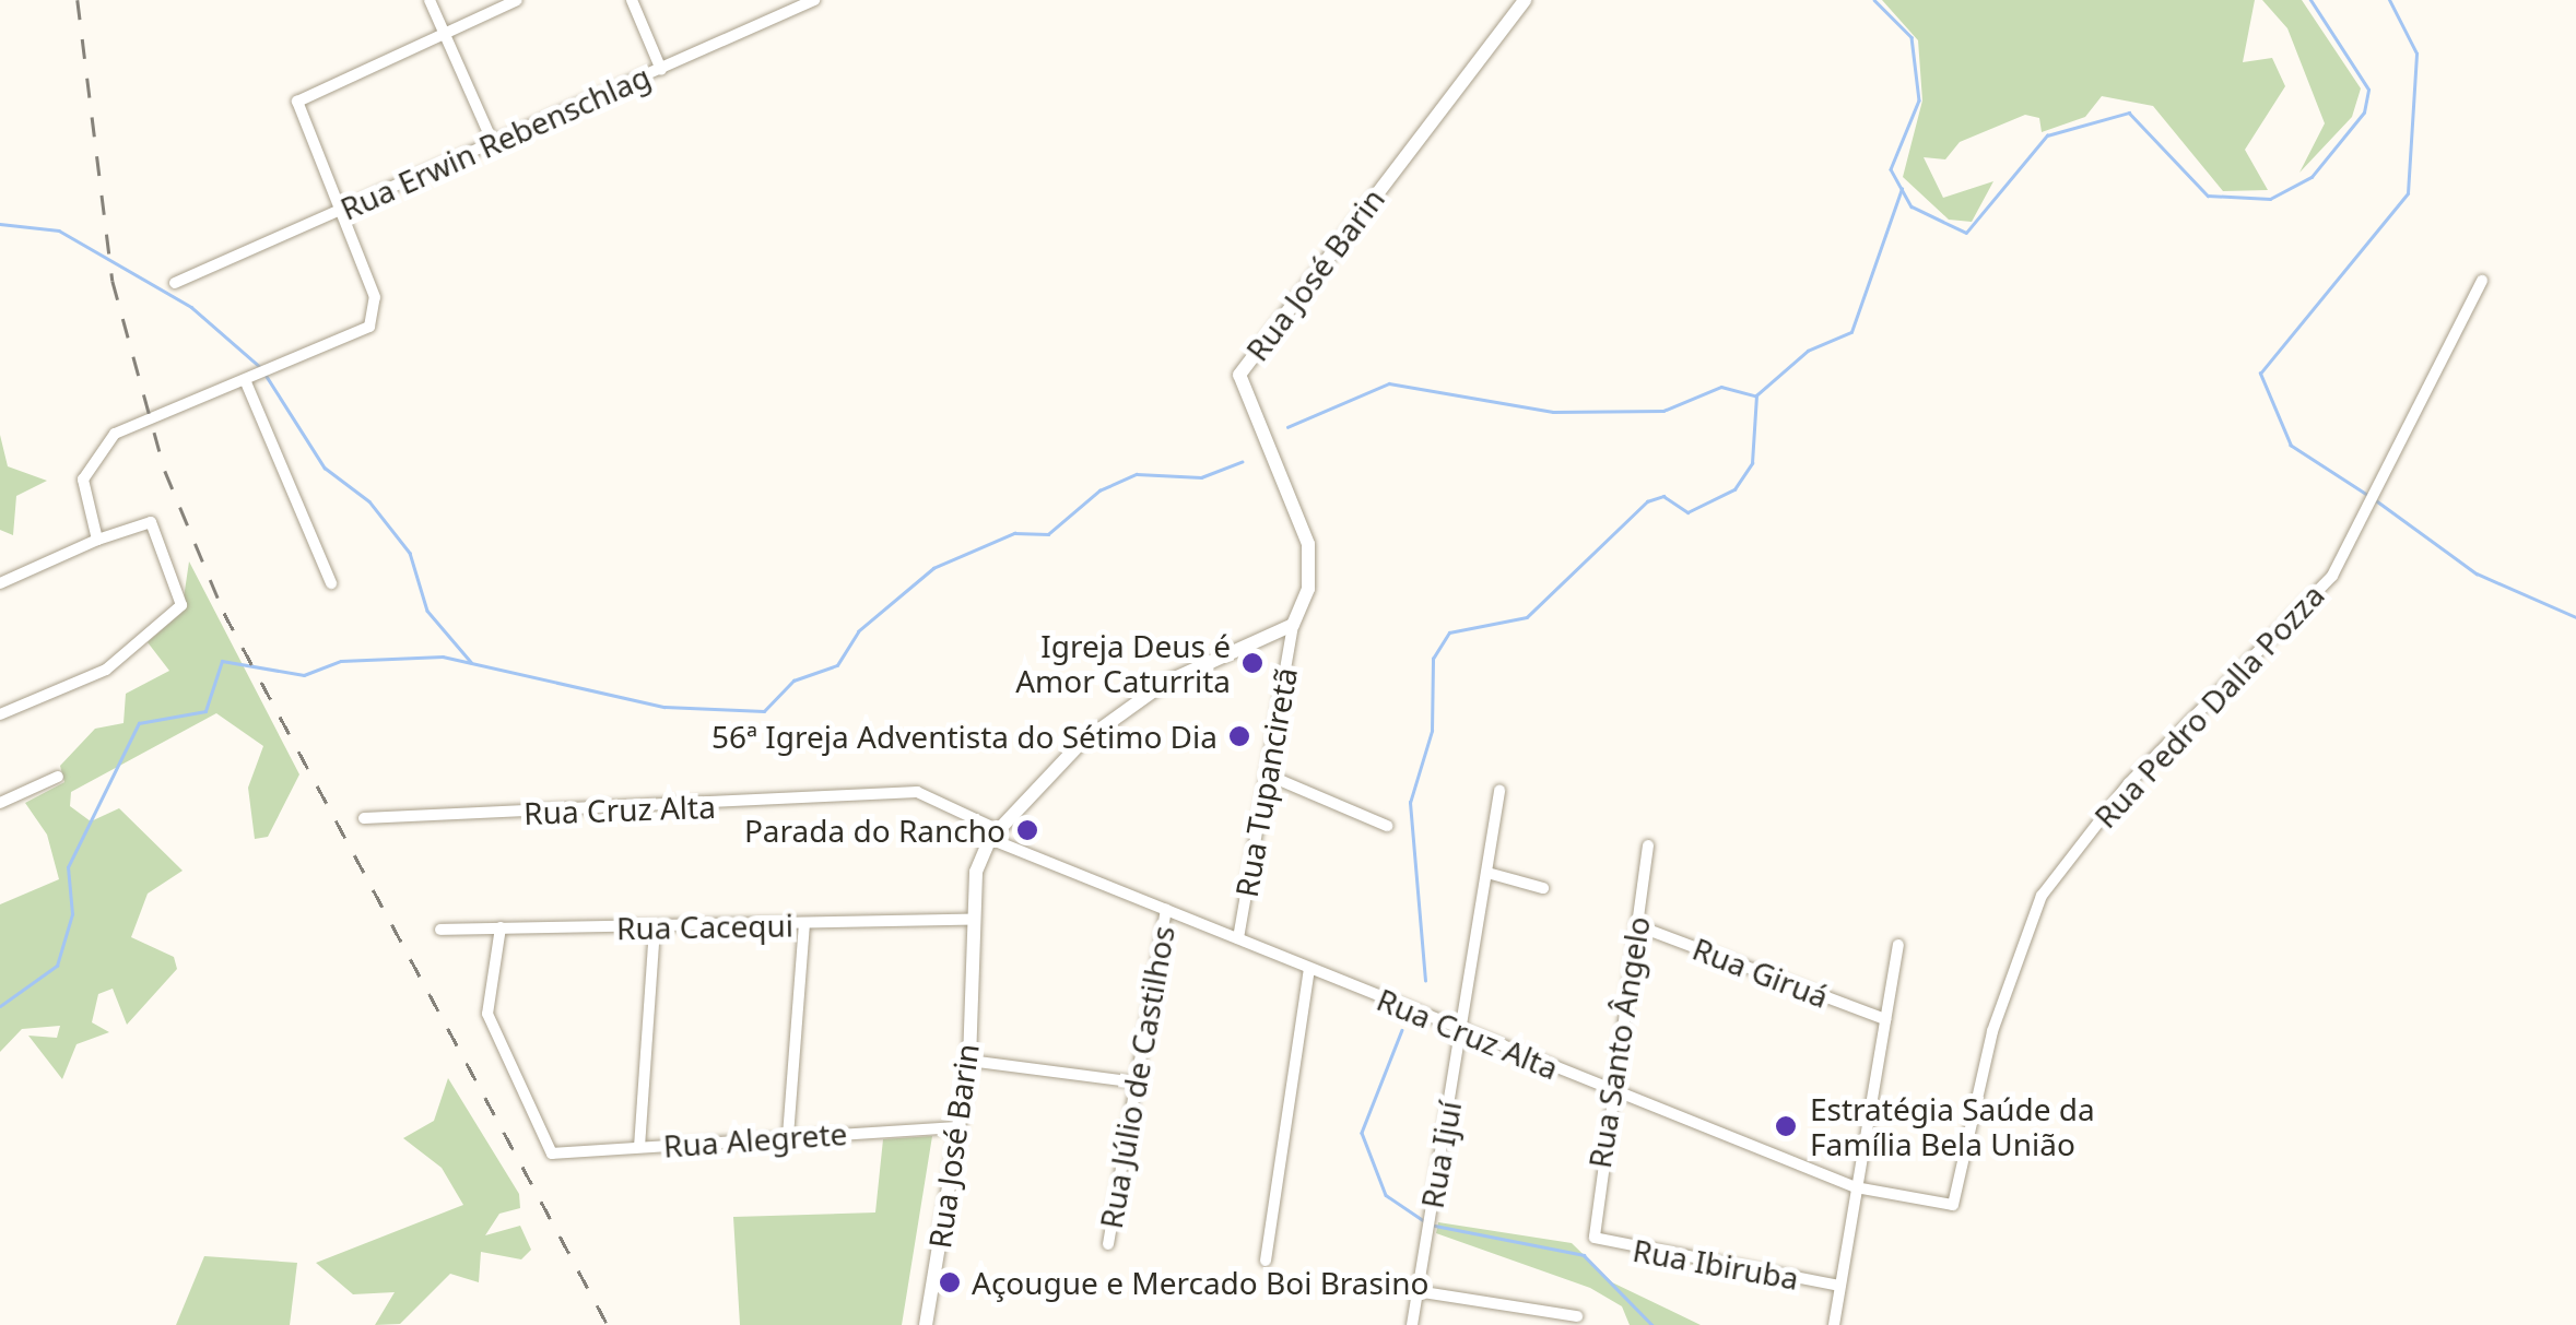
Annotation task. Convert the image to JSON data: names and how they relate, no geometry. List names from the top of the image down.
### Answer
{
  "streets": {
    "main road": ["Rua José Barin"],
    "street": [
      "Rua Erwin Rebenschlag",
      "Rua Pedro Dalla Pozza",
      "Rua Tupanciretã",
      "Rua Cruz Alta",
      "Rua Cacequi",
      "Rua Giruá",
      "Rua Santo Ângelo",
      "Rua Júlio de Castilhos",
      "Rua Alegrete",
      "Rua Ijuí",
      "Rua Ibiruba"
    ]
  },
  "crossings": [
    ["Rua José Barin", "Rua Tupanciretã"],
    ["Rua José Barin", "Rua Cruz Alta"],
    ["Rua José Barin", "Rua Cacequi"],
    ["Rua José Barin", "Rua Alegrete"],
    ["Rua Pedro Dalla Pozza", "Rua Cruz Alta"],
    ["Rua Tupanciretã", "Rua Cruz Alta"],
    ["Rua Cruz Alta", "Rua Santo Ângelo"],
    ["Rua Cruz Alta", "Rua Júlio de Castilhos"],
    ["Rua Cruz Alta", "Rua Ijuí"],
    ["Rua Cacequi", "Rua Alegrete"],
    ["Rua Giruá", "Rua Santo Ângelo"],
    ["Rua Santo Ângelo", "Rua Ibiruba"]
  ],
  "places": [
    "Igreja Deus é Amor Caturrita",
    "56ª Igreja Adventista do Sétimo Dia",
    "Parada do Rancho",
    "Estratégia Saúde da Família Bela União",
    "Açougue e Mercado Boi Brasino"
  ]
}
